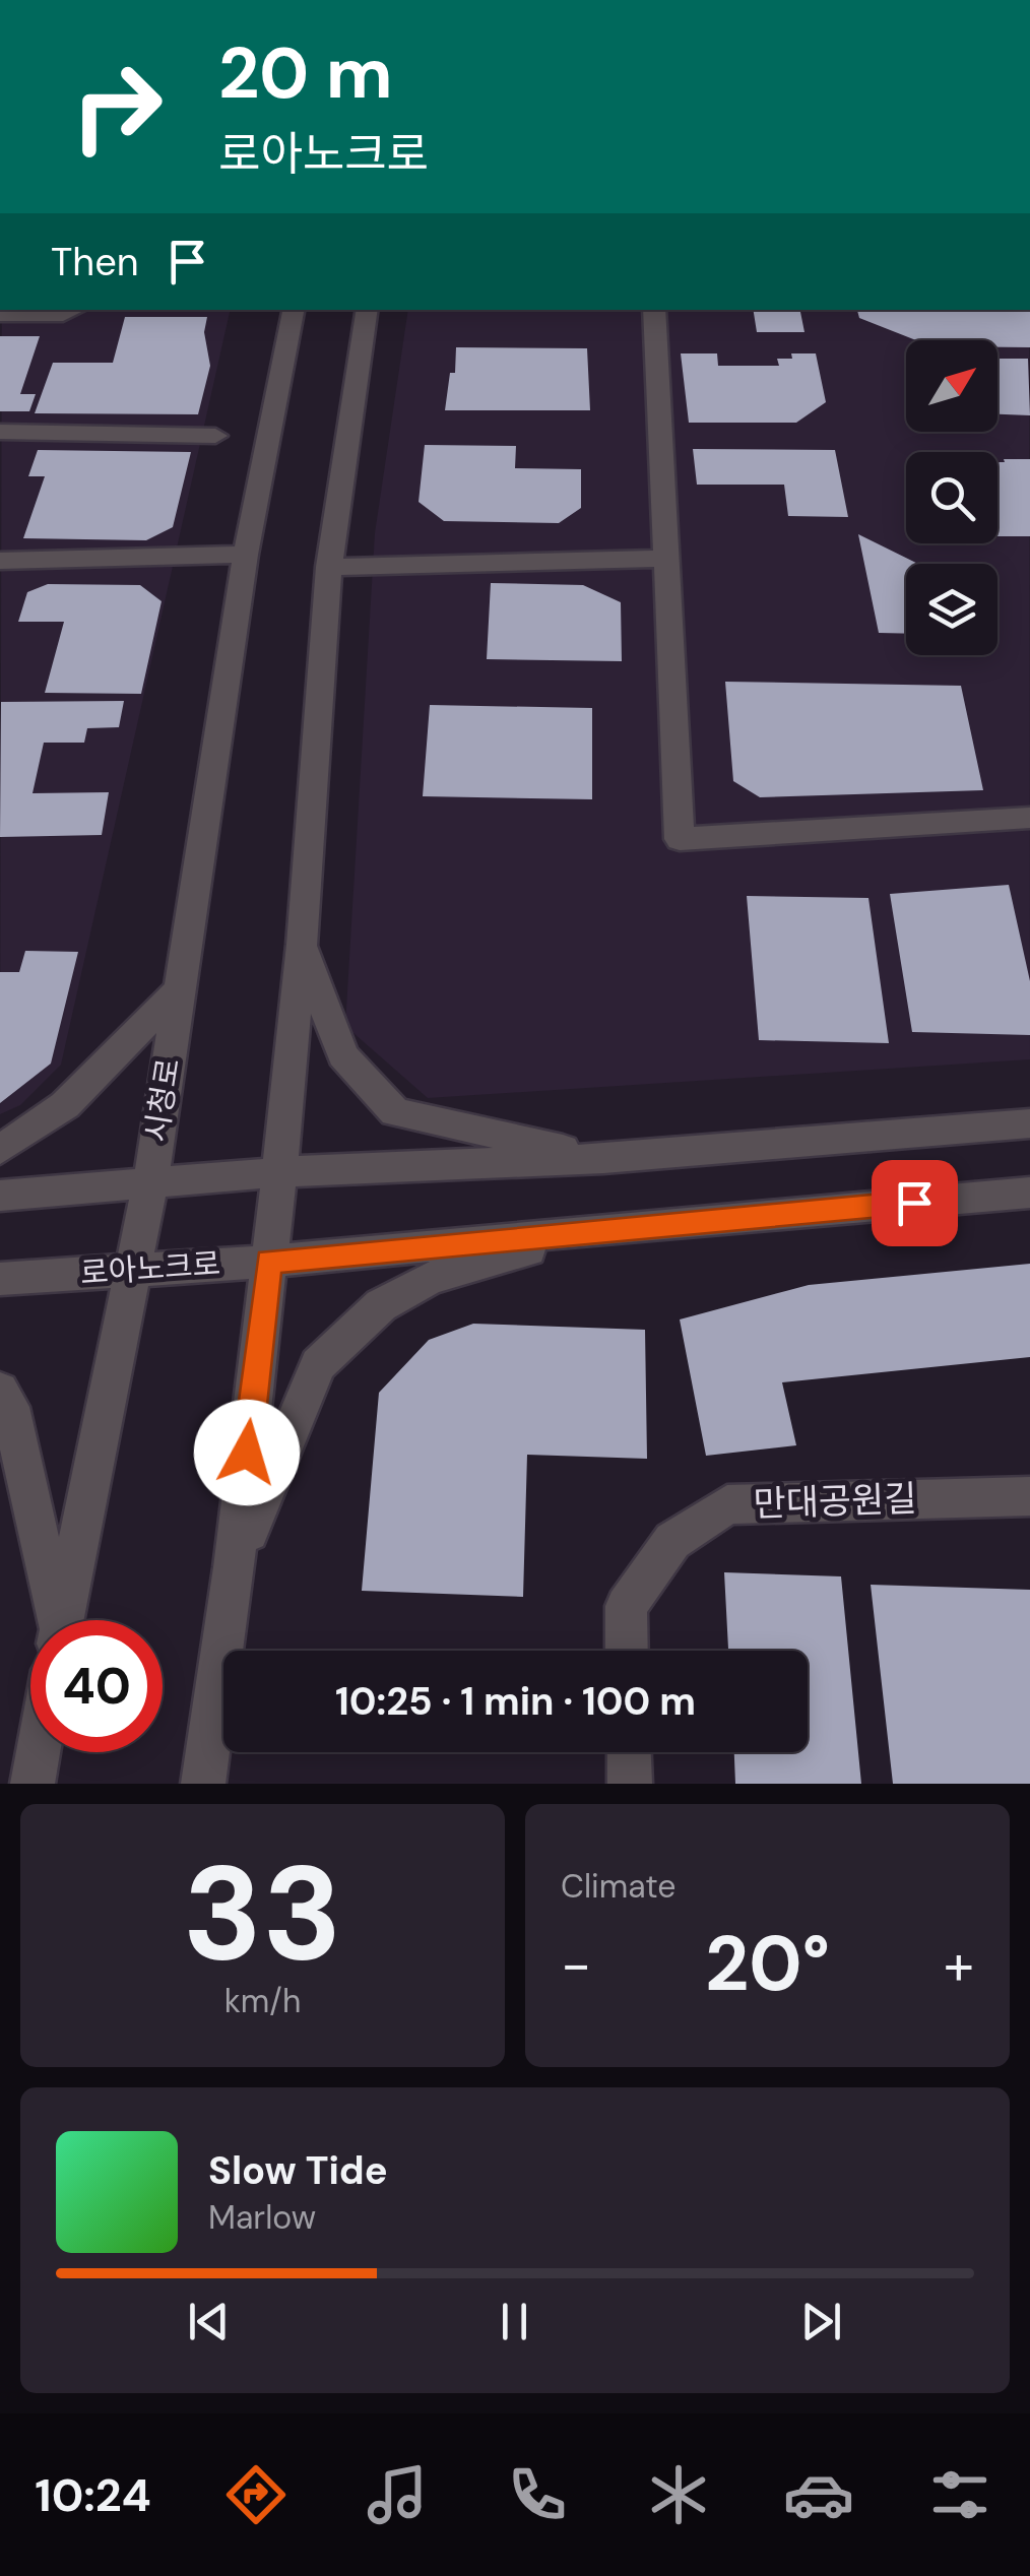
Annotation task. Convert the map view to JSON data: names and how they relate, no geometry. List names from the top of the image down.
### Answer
{
  "streets": {
    "street": ["시청로", "로아노크로", "만대공원길"]
  },
  "crossings": [
    ["시청로", "로아노크로"]
  ],
  "north": "top right",
  "page": {
    "turn": ["20 m", "로아노크로"],
    "then": "Then",
    "limit": "40",
    "trip": "10:25 · 1 min · 100 m",
    "tile": [
      ["33", "km/h"],
      "Climate"
    ],
    "heat": ["−", "20°", "+"],
    "song": ["Slow Tide", "Marlow"],
    "tabs": "10:24"
  }
}
